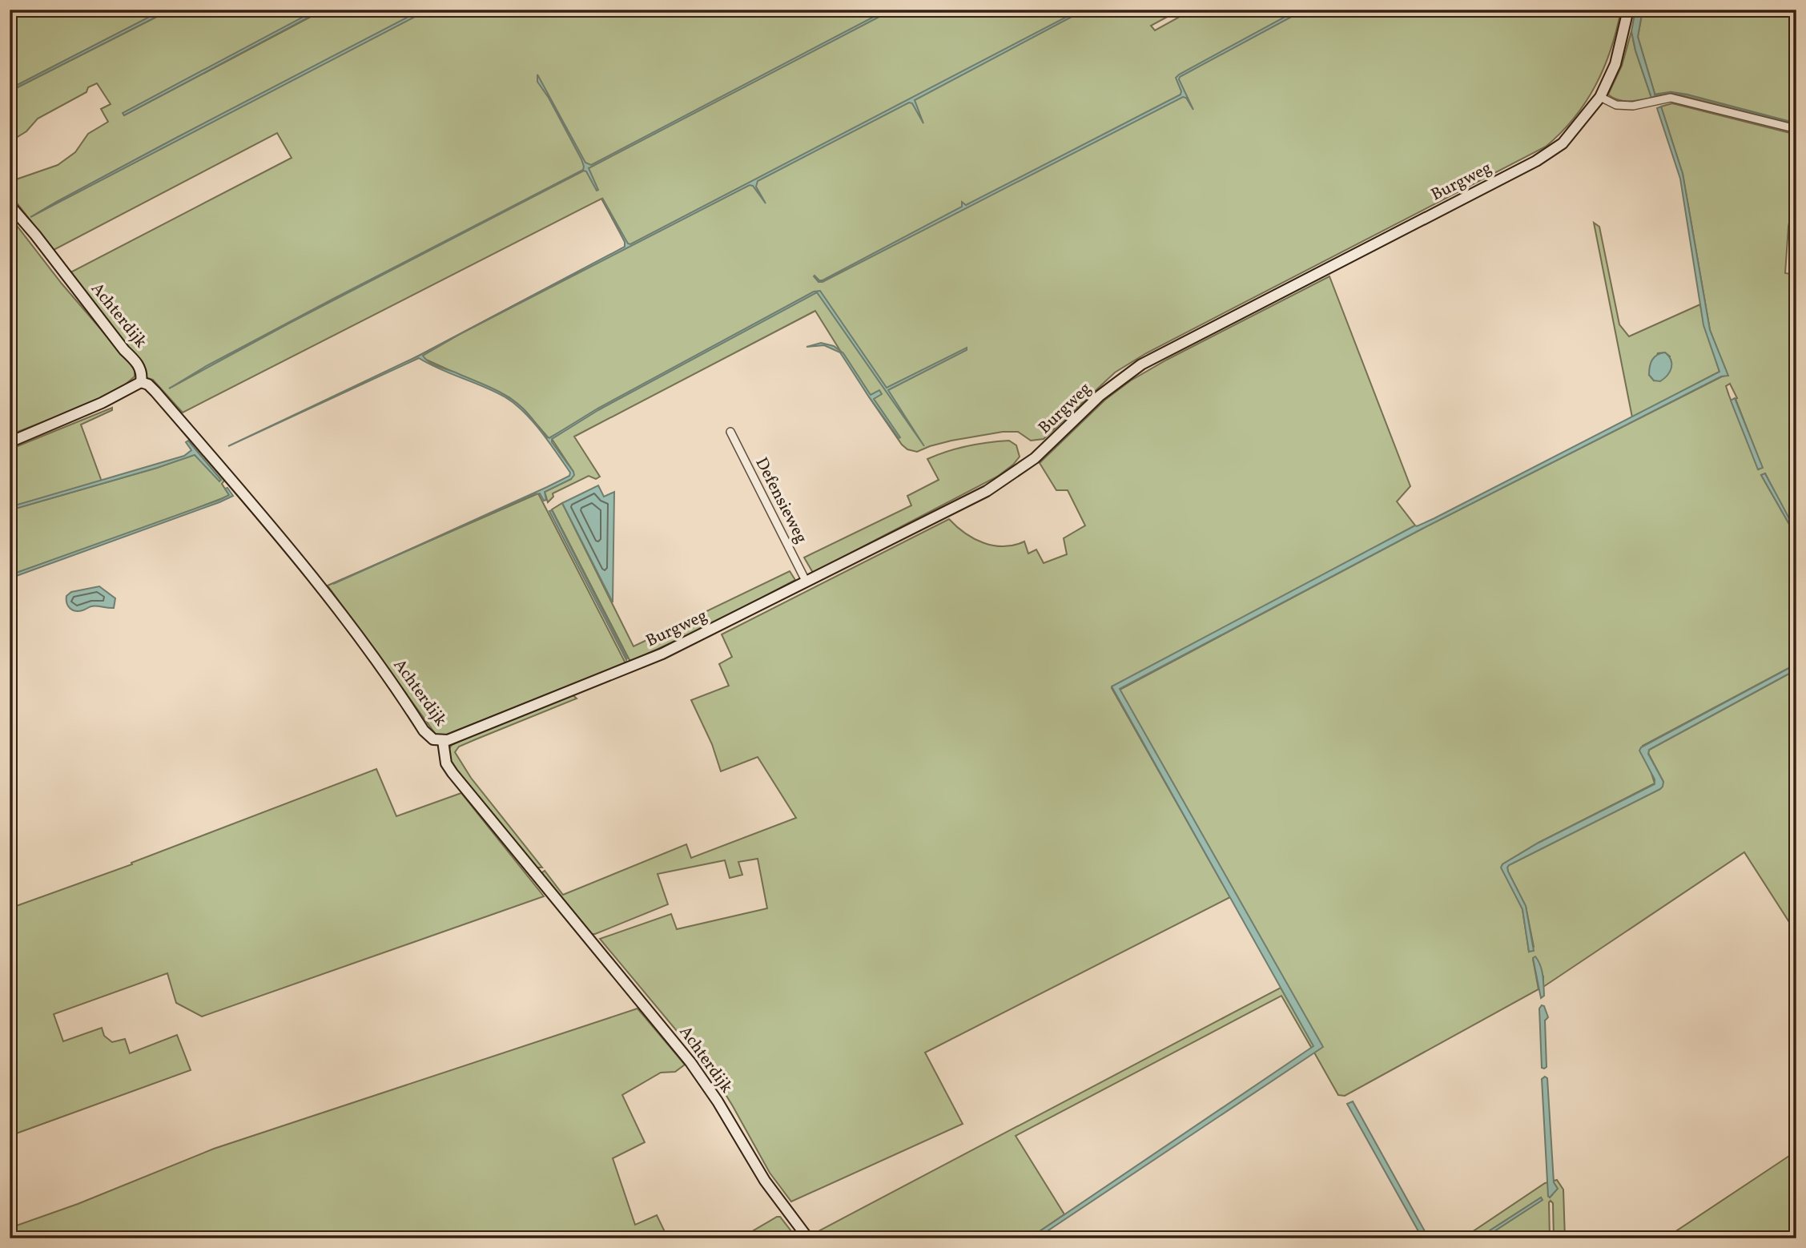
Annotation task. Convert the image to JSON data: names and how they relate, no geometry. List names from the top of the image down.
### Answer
{
  "streets": {
    "main road": ["Burgweg", "Achterdijk"],
    "street": ["Defensieweg"]
  },
  "crossings": [
    ["Burgweg", "Achterdijk"],
    ["Burgweg", "Defensieweg"]
  ]
}
